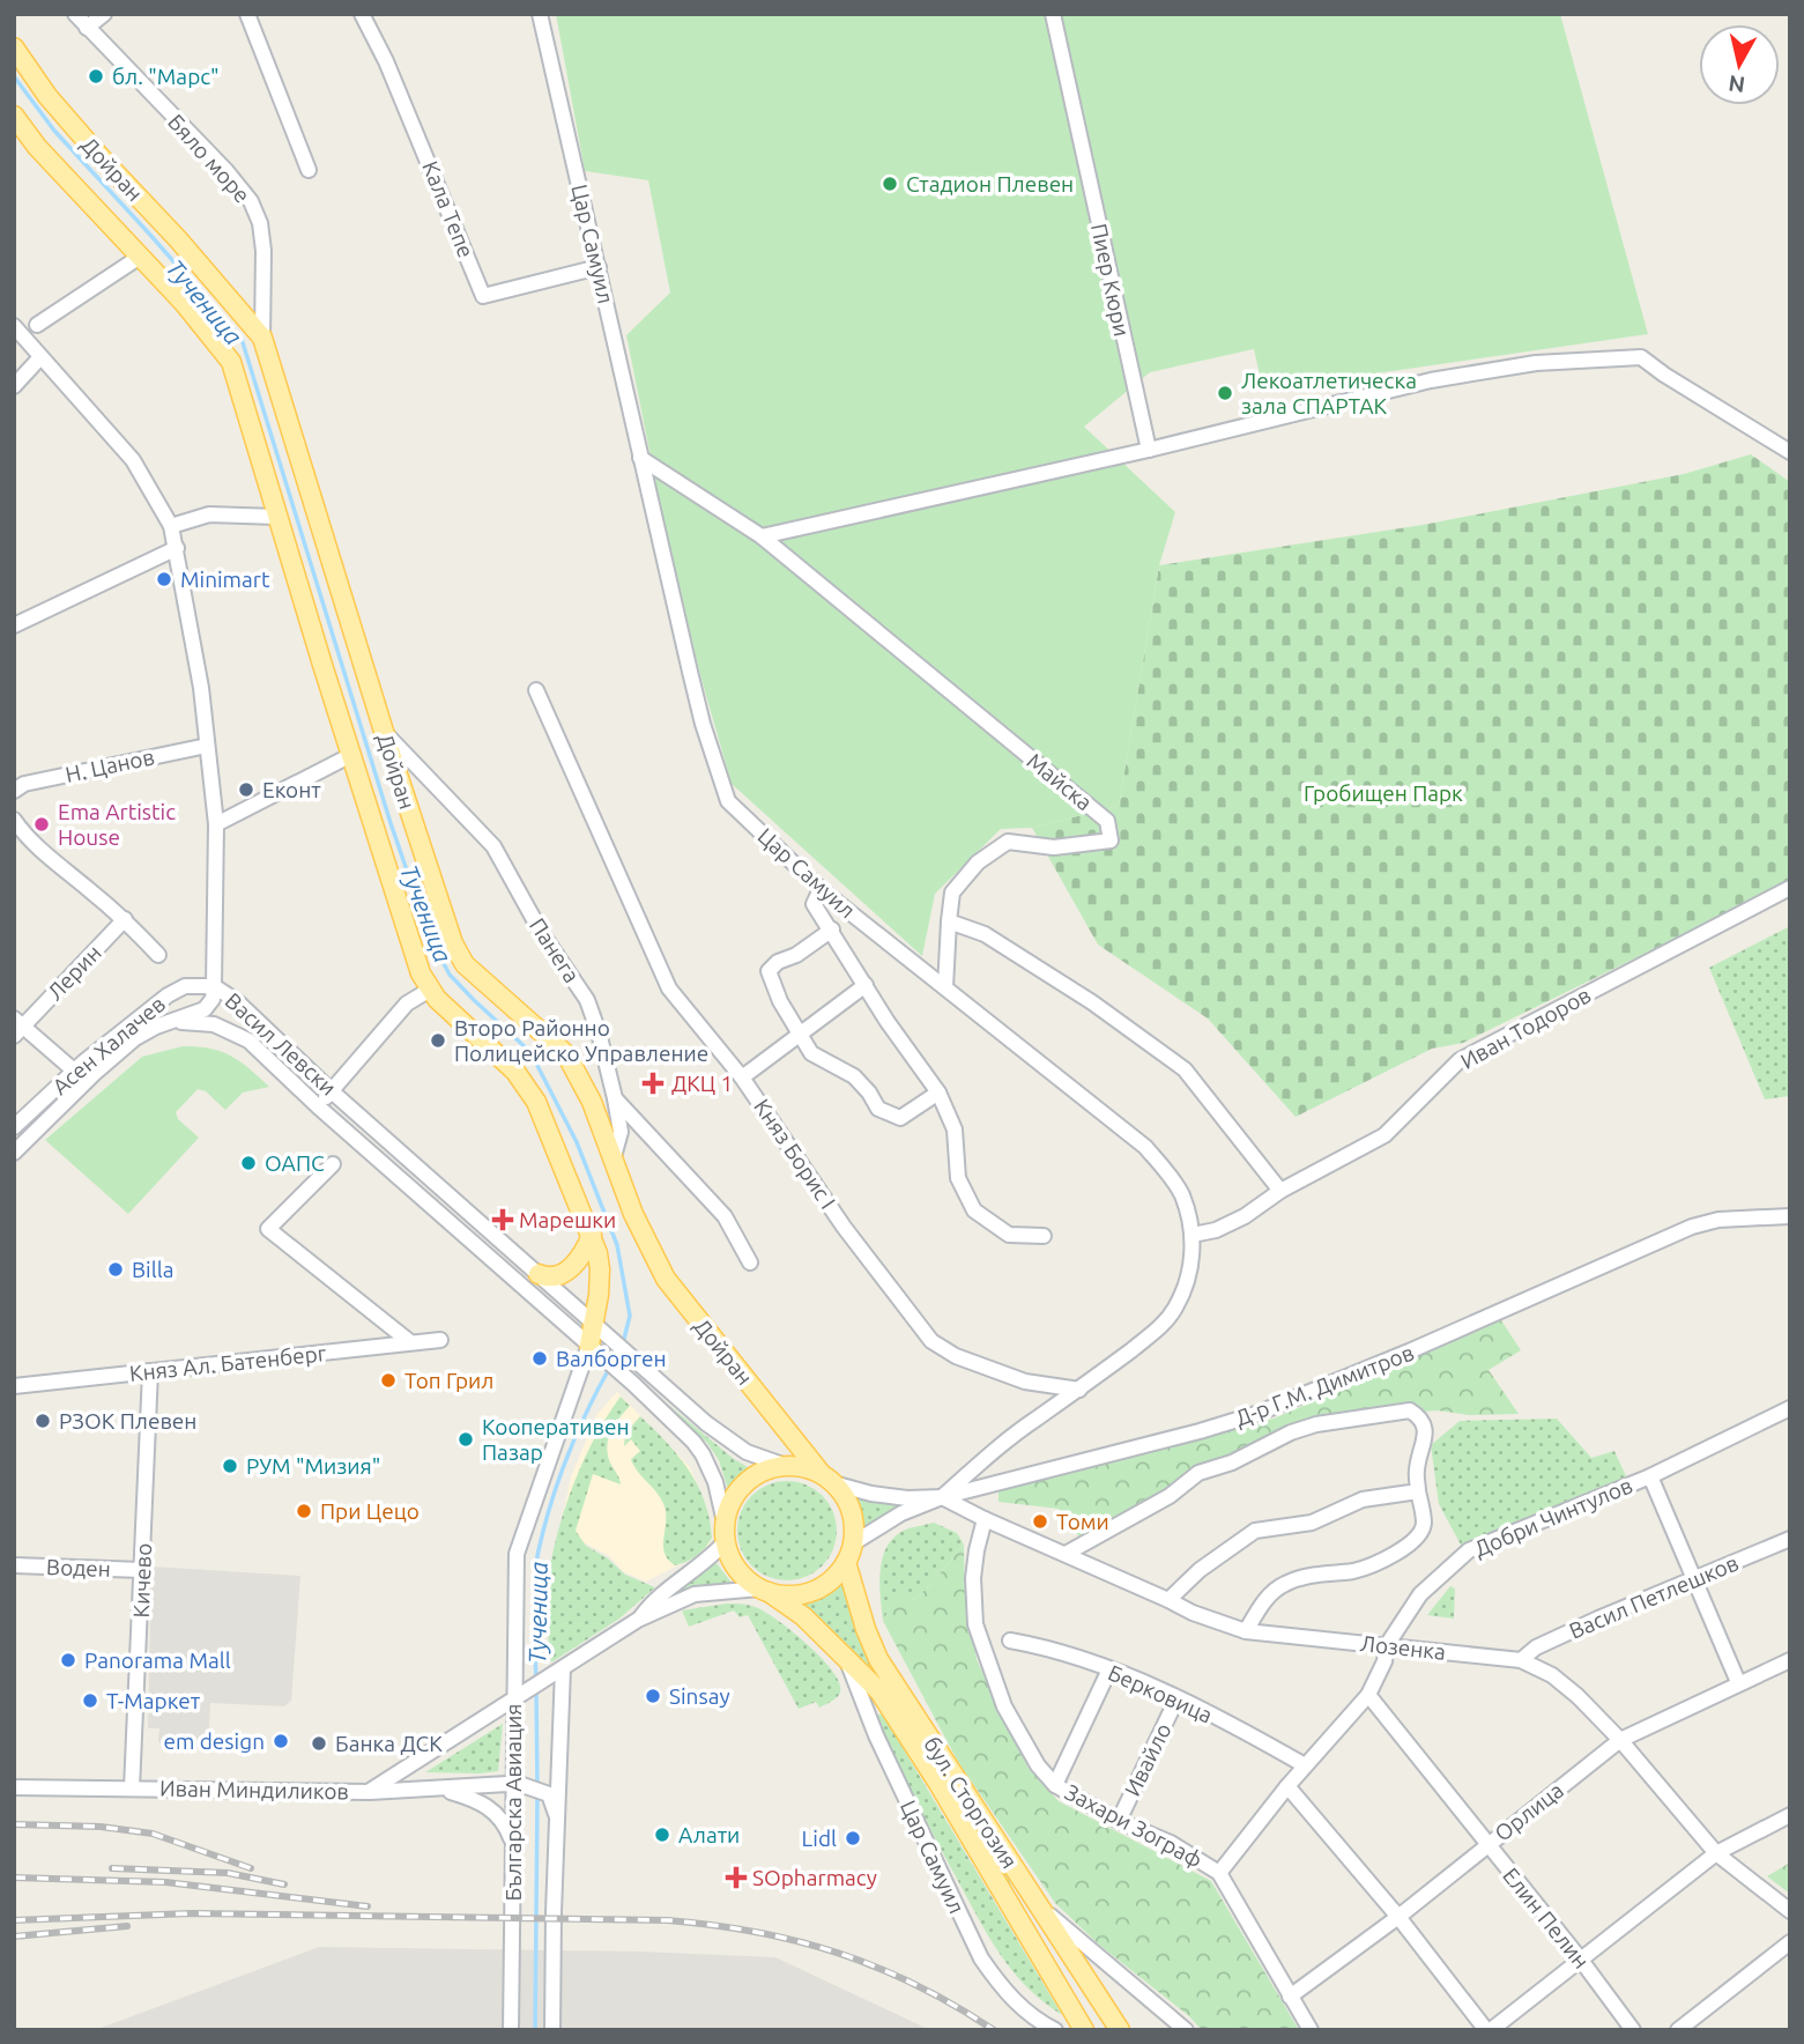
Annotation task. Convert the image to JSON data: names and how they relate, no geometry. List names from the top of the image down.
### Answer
{
  "streets": {
    "main road": ["Дойран", "бул. Сторгозия"],
    "street": [
      "Бяло море",
      "Кала Тепе",
      "Цар Самуил",
      "Пиер Кюри",
      "Н. Цанов",
      "Майска",
      "Панега",
      "Лерин",
      "Иван Тодоров",
      "Васил Левски",
      "Асен Халачев",
      "Княз Борис I",
      "Княз Ал. Батенберг",
      "Д-р Г.М. Димитров",
      "Добри Чинтулов",
      "Воден",
      "Кичево",
      "Васил Петлешков",
      "Лозенка",
      "Берковица",
      "Ивайло",
      "Иван Миндиликов",
      "Българска Авиация",
      "Орлица",
      "Захари Зограф",
      "Елин Пелин"
    ]
  },
  "crossings": [
    ["Бяло море", "Дойран"],
    ["Дойран", "Панега"],
    ["Дойран", "Васил Левски"],
    ["Дойран", "Д-р Г.М. Димитров"],
    ["Дойран", "Иван Миндиликов"],
    ["Дойран", "Българска Авиация"],
    ["Дойран", "бул. Сторгозия"],
    ["Кала Тепе", "Цар Самуил"],
    ["Цар Самуил", "Майска"],
    ["Цар Самуил", "Иван Тодоров"],
    ["Цар Самуил", "Княз Борис I"],
    ["Цар Самуил", "Д-р Г.М. Димитров"],
    ["Цар Самуил", "Лозенка"],
    ["Цар Самуил", "бул. Сторгозия"],
    ["Н. Цанов", "Васил Левски"],
    ["Васил Левски", "Асен Халачев"],
    ["Васил Левски", "Д-р Г.М. Димитров"],
    ["Васил Левски", "Иван Миндиликов"],
    ["Васил Левски", "Българска Авиация"],
    ["Васил Левски", "бул. Сторгозия"],
    ["Княз Ал. Батенберг", "Кичево"],
    ["Д-р Г.М. Димитров", "Лозенка"],
    ["Д-р Г.М. Димитров", "Иван Миндиликов"],
    ["Д-р Г.М. Димитров", "бул. Сторгозия"],
    ["Добри Чинтулов", "Лозенка"],
    ["Добри Чинтулов", "Берковица"],
    ["Добри Чинтулов", "Захари Зограф"],
    ["Добри Чинтулов", "Елин Пелин"],
    ["Воден", "Кичево"],
    ["Кичево", "Иван Миндиликов"],
    ["Васил Петлешков", "Лозенка"],
    ["Лозенка", "Орлица"],
    ["Лозенка", "Захари Зограф"],
    ["Берковица", "Ивайло"],
    ["Ивайло", "Захари Зограф"],
    ["Иван Миндиликов", "Българска Авиация"],
    ["Иван Миндиликов", "бул. Сторгозия"],
    ["Орлица", "Захари Зограф"],
    ["Орлица", "Елин Пелин"]
  ],
  "water": ["Тученица"],
  "parks": ["Гробищен Парк"],
  "places": {
    "other": [
      "бл. \"Марс\"",
      "Стадион Плевен",
      "Лекоатлетическа зала СПАРТАК",
      "Minimart",
      "Еконт",
      "Ema Artistic House",
      "Второ Районно Полицейско Управление",
      "ОАПС",
      "Billa",
      "Валборген",
      "Топ Грил",
      "РЗОК Плевен",
      "Кооперативен Пазар",
      "РУМ \"Мизия\"",
      "При Цецо",
      "Томи",
      "Panorama Mall",
      "Sinsay",
      "Т-Маркет",
      "em design",
      "Банка ДСК",
      "Алати",
      "Lidl"
    ],
    "health": ["ДКЦ 1", "Марешки", "SOpharmacy"]
  },
  "north": "bottom"
}
